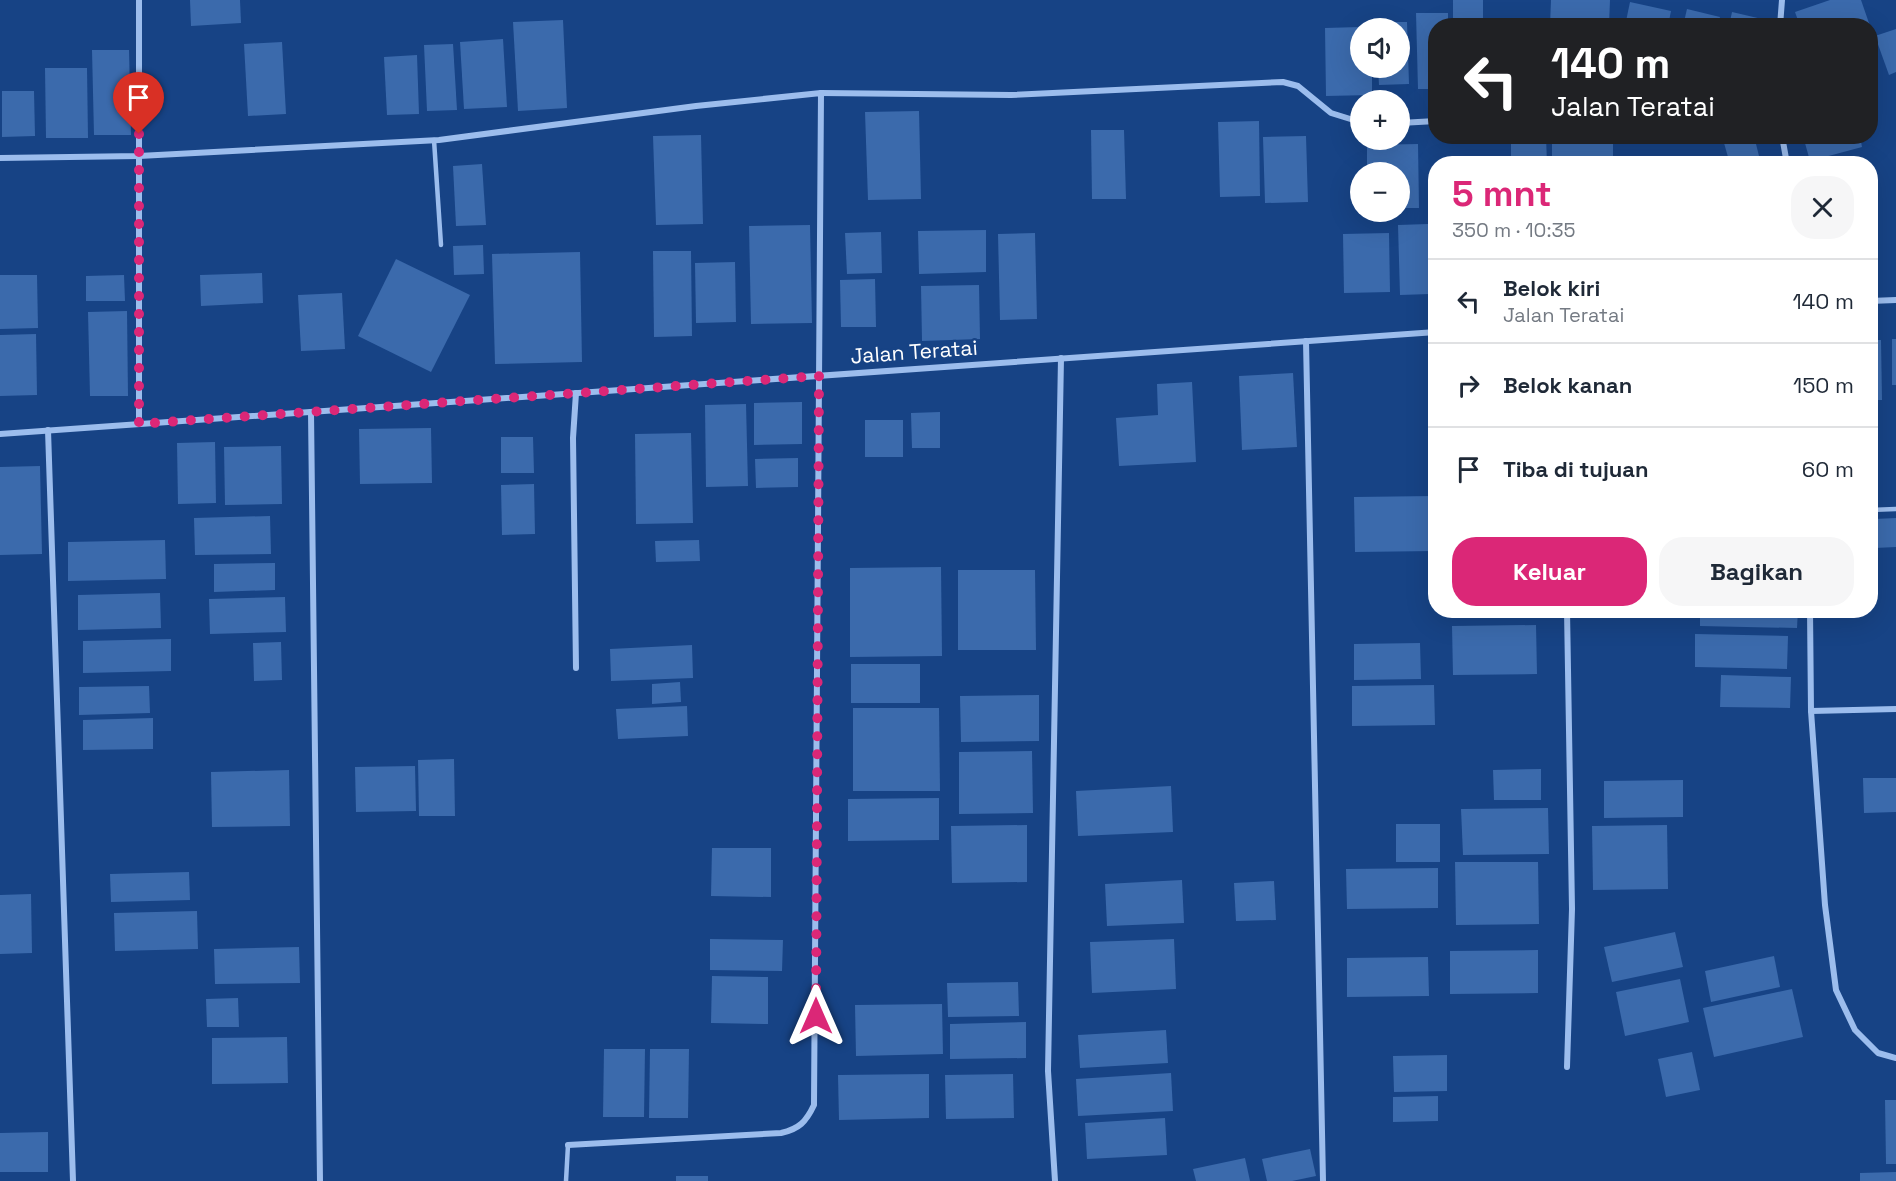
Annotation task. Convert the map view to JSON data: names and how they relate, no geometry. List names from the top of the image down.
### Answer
{
  "streets": {
    "street": ["Jalan Teratai"]
  },
  "page": {
    "map_buttons": ["+", "−"],
    "turn": ["140 m", "Jalan Teratai"],
    "heading": ["5 mnt", "350 m · 10:35"],
    "list": [
      {
        "name": "Belok kiri",
        "note": "Jalan Teratai",
        "value": "140 m"
      },
      {
        "name": "Belok kanan",
        "value": "150 m"
      },
      {
        "name": "Tiba di tujuan",
        "value": "60 m"
      }
    ],
    "buttons": ["Keluar", "Bagikan"]
  }
}
